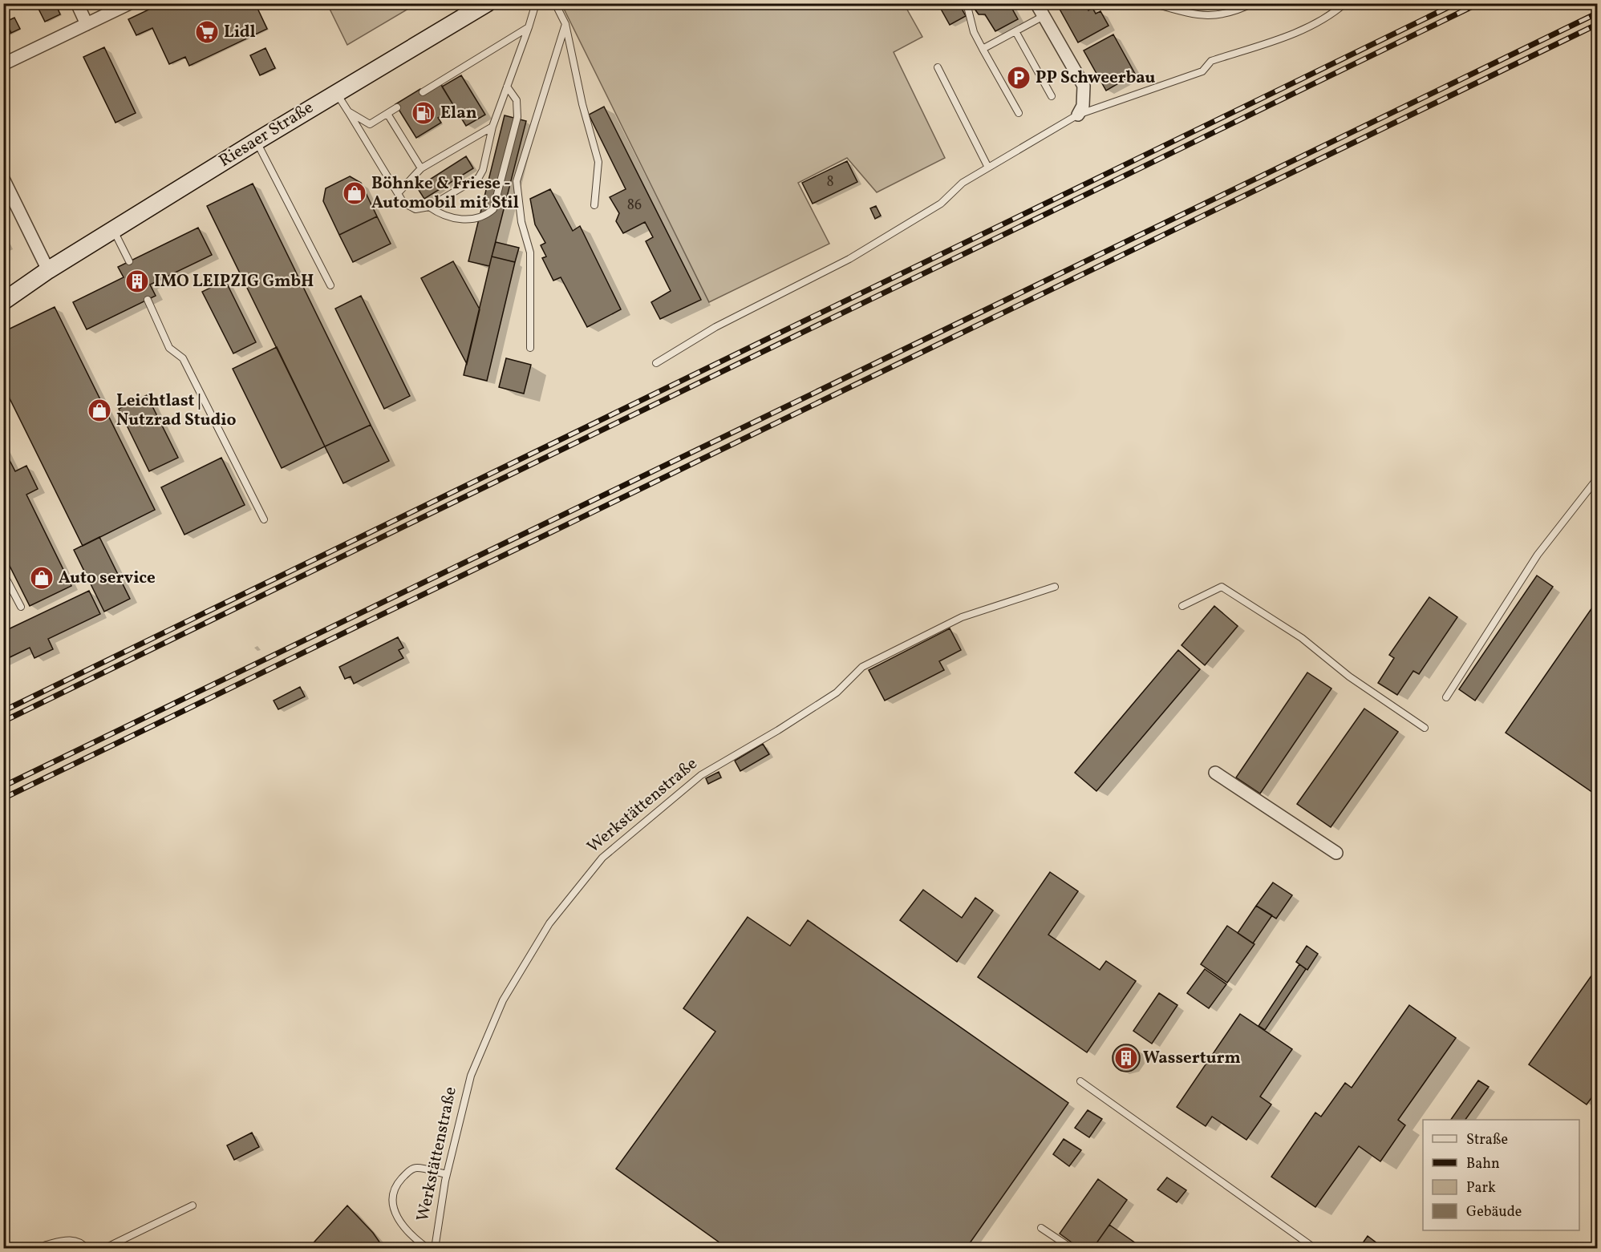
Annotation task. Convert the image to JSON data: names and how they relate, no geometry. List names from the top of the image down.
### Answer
{
  "streets": {
    "main road": ["Riesaer Straße"],
    "lane": ["Werkstättenstraße"]
  },
  "places": {
    "supermarket": ["Lidl"],
    "parking": ["PP Schweerbau"],
    "fuel station": ["Elan"],
    "shop": ["Böhnke & Friese - Automobil mit Stil", "Leichtlast | Nutzrad Studio", "Auto service"],
    "building": ["IMO LEIPZIG GmbH", "Wasserturm"]
  },
  "house_numbers": ["8", "86"],
  "legend": [
    "Straße",
    "Bahn",
    "Park",
    "Gebäude"
  ]
}
